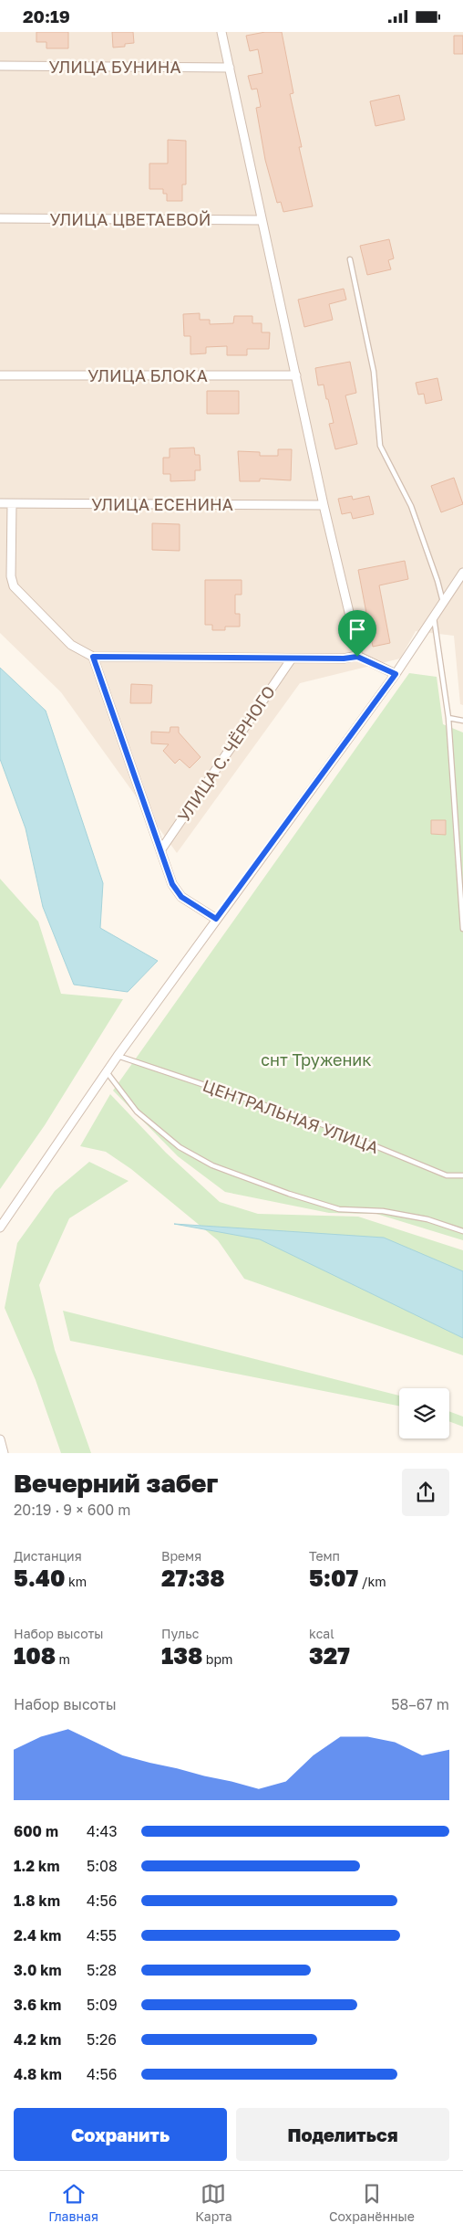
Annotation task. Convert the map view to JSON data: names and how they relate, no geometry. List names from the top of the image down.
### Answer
{
  "streets": {
    "street": [
      "УЛИЦА БУНИНА",
      "УЛИЦА ЦВЕТАЕВОЙ",
      "УЛИЦА БЛОКА",
      "УЛИЦА ЕСЕНИНА",
      "УЛИЦА С. ЧЁРНОГО"
    ],
    "lane": ["ЦЕНТРАЛЬНАЯ УЛИЦА"]
  },
  "parks": ["снт Труженик"],
  "page": {
    "status": "20:19",
    "heading": ["Вечерний забег", "20:19 · 9 × 600 m"],
    "stats": [
      ["Дистанция", "5.40 km"],
      ["Время", "27:38"],
      ["Темп", "5:07 /km"],
      ["Набор высоты", "108 m"],
      ["Пульс", "138 bpm"],
      ["kcal", "327"]
    ],
    "chart": ["Набор высоты", "58–67 m"],
    "list": [
      {
        "name": "600 m",
        "note": "4:43"
      },
      {
        "name": "1.2 km",
        "note": "5:08"
      },
      {
        "name": "1.8 km",
        "note": "4:56"
      },
      {
        "name": "2.4 km",
        "note": "4:55"
      },
      {
        "name": "3.0 km",
        "note": "5:28"
      },
      {
        "name": "3.6 km",
        "note": "5:09"
      },
      {
        "name": "4.2 km",
        "note": "5:26"
      },
      {
        "name": "4.8 km",
        "note": "4:56"
      }
    ],
    "buttons": ["Сохранить", "Поделиться"],
    "tabs": ["Главная", "Карта", "Сохранённые"]
  }
}
